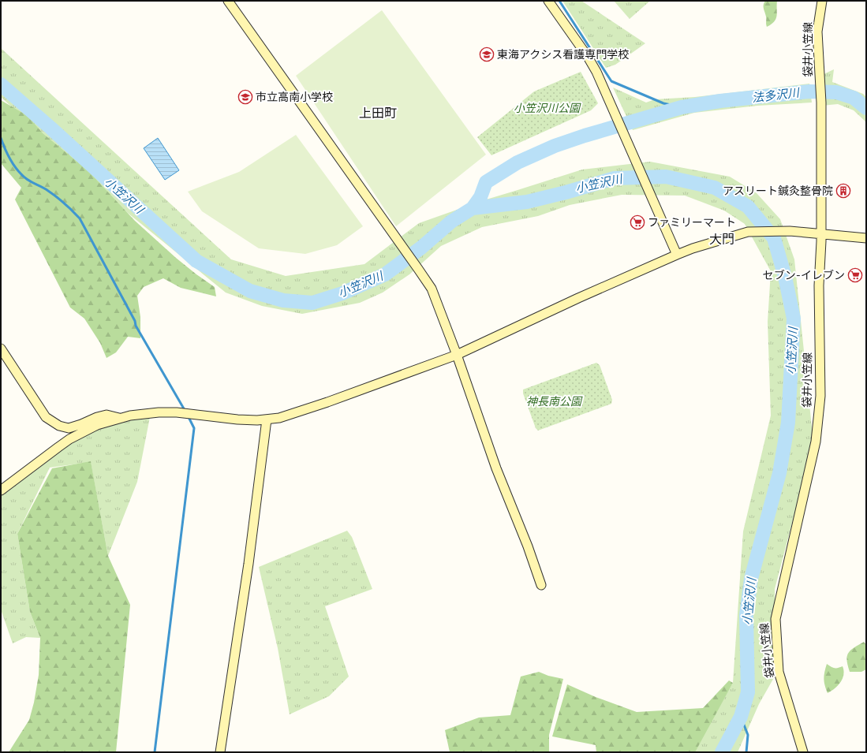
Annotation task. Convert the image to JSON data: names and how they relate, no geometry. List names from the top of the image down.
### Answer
{
  "streets": {
    "street": ["袋井小笠線"]
  },
  "districts": ["上田町", "大門"],
  "water": ["法多沢川", "小笠沢川"],
  "parks": ["小笠沢川公園", "神長南公園"],
  "places": {
    "school or university": ["東海アクシス看護専門学校", "市立高南小学校"],
    "building": ["アスリート鍼灸整骨院"],
    "supermarket": ["ファミリーマート", "セブン-イレブン"]
  }
}
